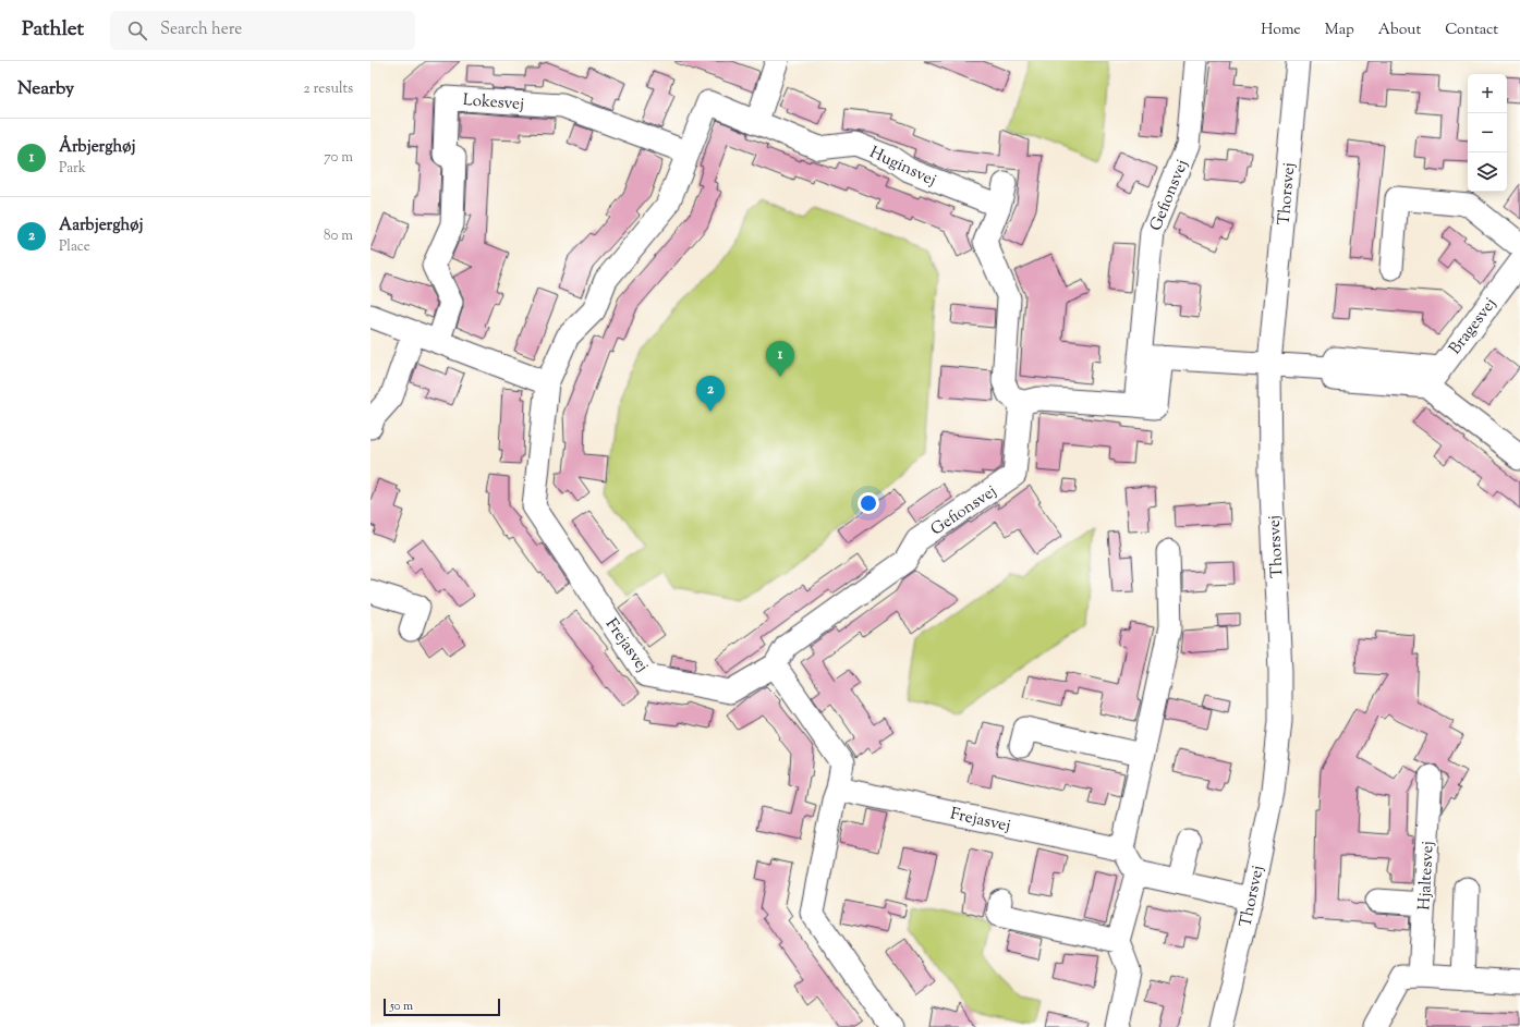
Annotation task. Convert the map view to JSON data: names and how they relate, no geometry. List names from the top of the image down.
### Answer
{
  "streets": {
    "street": [
      "Lokesvej",
      "Huginsvej",
      "Thorsvej",
      "Gefionsvej",
      "Bragesvej",
      "Frejasvej",
      "Hjaltesvej"
    ]
  },
  "crossings": [
    ["Lokesvej", "Huginsvej"],
    ["Gefionsvej", "Frejasvej"]
  ],
  "scale_bar": "50 m",
  "page": {
    "header": "Pathlet",
    "search": "Search here",
    "nav": [
      "Home",
      "Map",
      "About",
      "Contact"
    ],
    "heading": ["Nearby", "2 results"],
    "map_buttons": ["+", "−"],
    "list": [
      {
        "mark": "1",
        "name": "Årbjerghøj",
        "note": "Park",
        "value": "70 m"
      },
      {
        "mark": "2",
        "name": "Aarbjerghøj",
        "note": "Place",
        "value": "80 m"
      }
    ],
    "pins": ["1", "2"],
    "scale": "50 m"
  }
}
